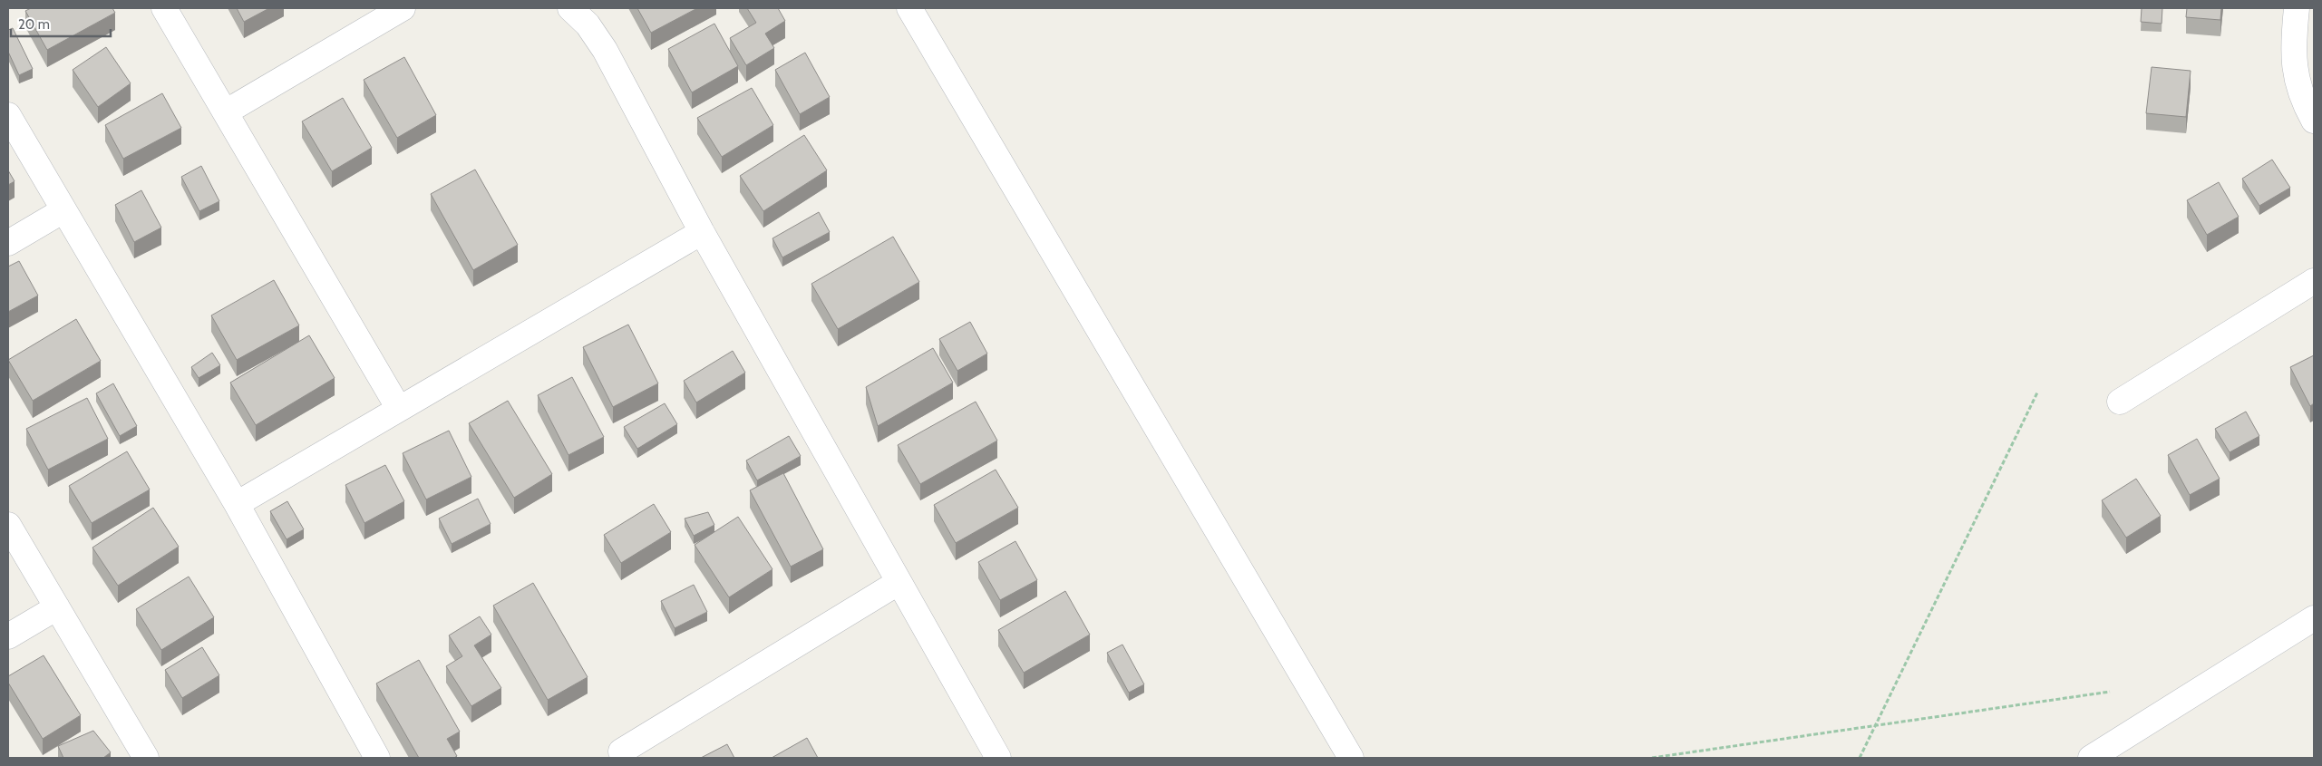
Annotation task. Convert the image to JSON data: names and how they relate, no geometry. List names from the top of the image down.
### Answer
{
  "scale_bar": "20 m"
}
